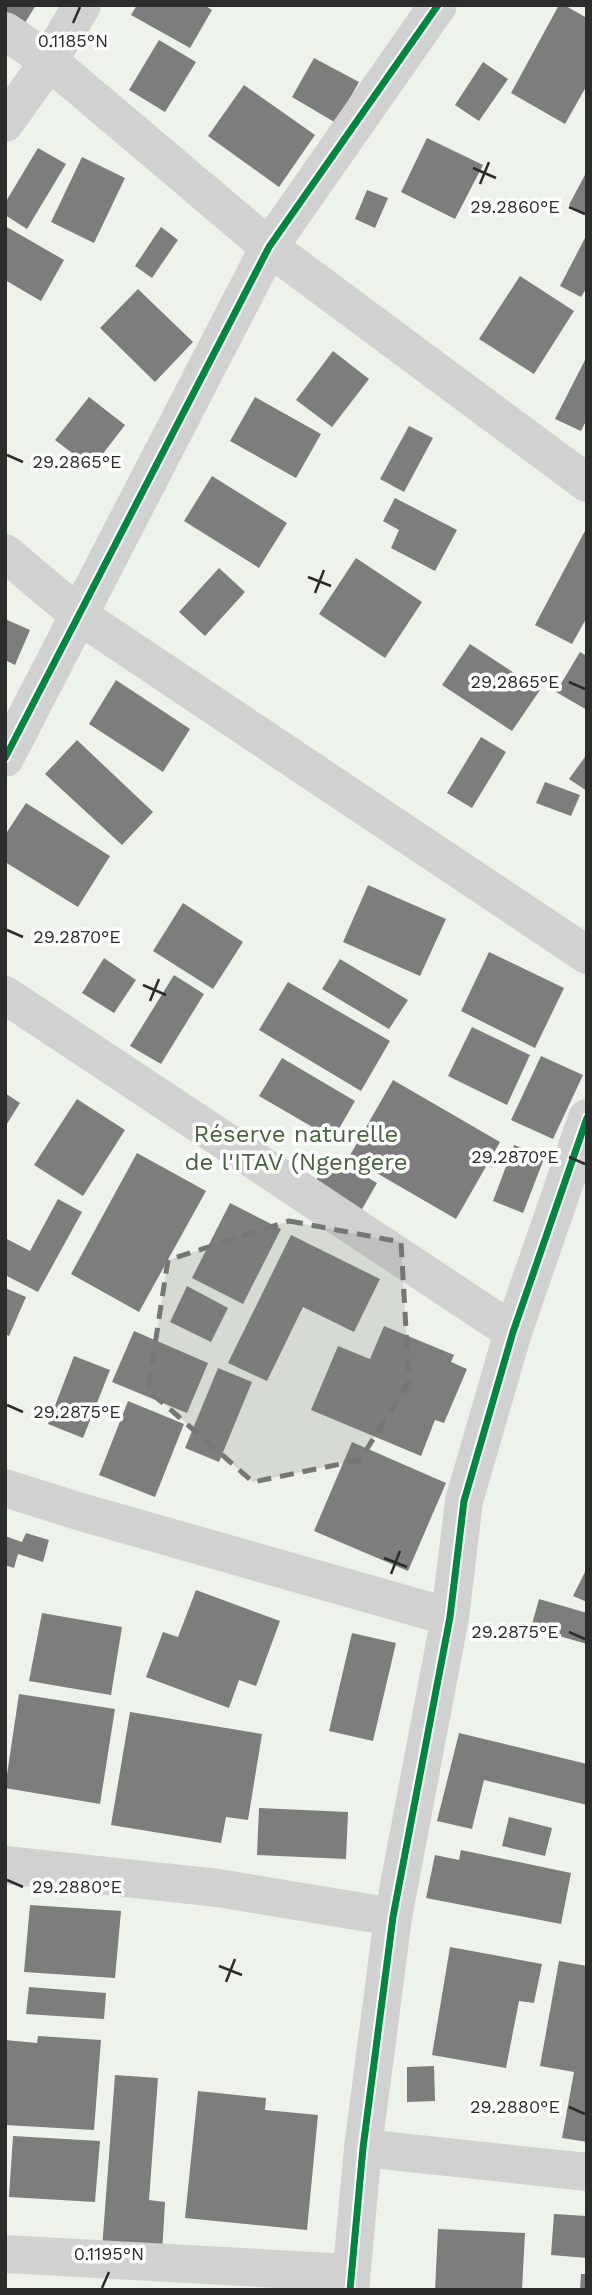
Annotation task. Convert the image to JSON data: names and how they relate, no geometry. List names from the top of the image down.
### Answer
{
  "parks": ["Réserve naturelle de l'ITAV (Ngengere"],
  "coordinates": [
    "0.1185°N",
    "29.2860°E",
    "29.2865°E",
    "29.2870°E",
    "29.2875°E",
    "29.2880°E",
    "0.1195°N"
  ]
}
